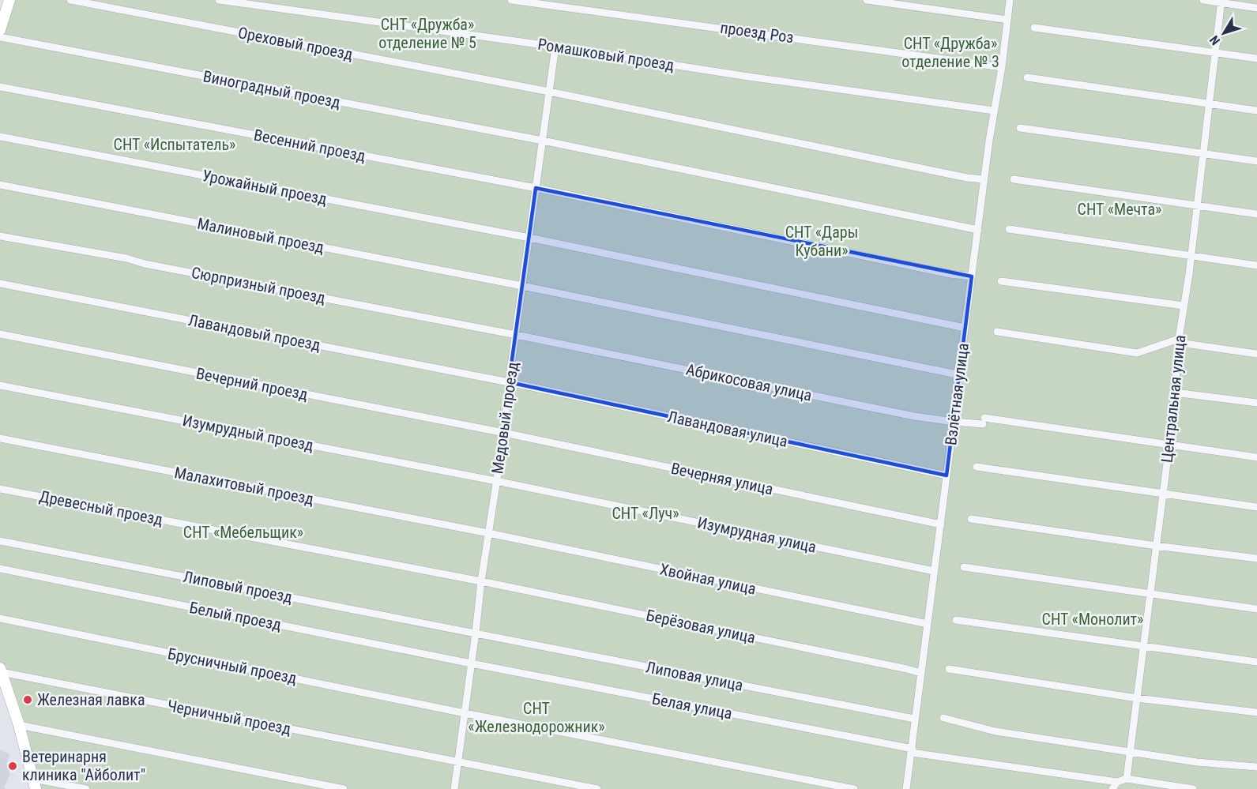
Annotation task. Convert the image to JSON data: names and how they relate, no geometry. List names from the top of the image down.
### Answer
{
  "streets": {
    "street": [
      "проезд Роз",
      "Ореховый проезд",
      "Ромашковый проезд",
      "Виноградный проезд",
      "Весенний проезд",
      "Урожайный проезд",
      "Малиновый проезд",
      "Сюрпризный проезд",
      "Лавандовый проезд",
      "Абрикосовая улица",
      "Вечерний проезд",
      "Взлётная улица",
      "Центральная улица",
      "Медовый проезд",
      "Лавандовая улица",
      "Изумрудный проезд",
      "Вечерняя улица",
      "Малахитовый проезд",
      "Древесный проезд",
      "Изумрудная улица",
      "Хвойная улица",
      "Липовый проезд",
      "Белый проезд",
      "Берёзовая улица",
      "Брусничный проезд",
      "Липовая улица",
      "Белая улица",
      "Черничный проезд"
    ]
  },
  "crossings": [
    ["проезд Роз", "Взлётная улица"],
    ["Ореховый проезд", "Взлётная улица"],
    ["Ореховый проезд", "Медовый проезд"],
    ["Ромашковый проезд", "Взлётная улица"],
    ["Ромашковый проезд", "Медовый проезд"],
    ["Виноградный проезд", "Взлётная улица"],
    ["Виноградный проезд", "Медовый проезд"],
    ["Весенний проезд", "Взлётная улица"],
    ["Весенний проезд", "Медовый проезд"],
    ["Урожайный проезд", "Взлётная улица"],
    ["Урожайный проезд", "Медовый проезд"],
    ["Малиновый проезд", "Взлётная улица"],
    ["Малиновый проезд", "Медовый проезд"],
    ["Сюрпризный проезд", "Абрикосовая улица"],
    ["Сюрпризный проезд", "Медовый проезд"],
    ["Лавандовый проезд", "Медовый проезд"],
    ["Лавандовый проезд", "Лавандовая улица"],
    ["Абрикосовая улица", "Взлётная улица"],
    ["Абрикосовая улица", "Центральная улица"],
    ["Абрикосовая улица", "Медовый проезд"],
    ["Вечерний проезд", "Медовый проезд"],
    ["Вечерний проезд", "Вечерняя улица"],
    ["Взлётная улица", "Лавандовая улица"],
    ["Взлётная улица", "Вечерняя улица"],
    ["Взлётная улица", "Изумрудная улица"],
    ["Взлётная улица", "Хвойная улица"],
    ["Взлётная улица", "Берёзовая улица"],
    ["Взлётная улица", "Липовая улица"],
    ["Взлётная улица", "Белая улица"],
    ["Медовый проезд", "Лавандовая улица"],
    ["Медовый проезд", "Изумрудный проезд"],
    ["Медовый проезд", "Вечерняя улица"],
    ["Медовый проезд", "Малахитовый проезд"],
    ["Медовый проезд", "Древесный проезд"],
    ["Медовый проезд", "Изумрудная улица"],
    ["Медовый проезд", "Хвойная улица"],
    ["Медовый проезд", "Липовый проезд"],
    ["Медовый проезд", "Белый проезд"],
    ["Медовый проезд", "Берёзовая улица"],
    ["Медовый проезд", "Брусничный проезд"],
    ["Медовый проезд", "Липовая улица"],
    ["Медовый проезд", "Белая улица"],
    ["Медовый проезд", "Черничный проезд"],
    ["Изумрудный проезд", "Изумрудная улица"],
    ["Малахитовый проезд", "Хвойная улица"],
    ["Древесный проезд", "Берёзовая улица"],
    ["Липовый проезд", "Липовая улица"],
    ["Белый проезд", "Белая улица"]
  ],
  "parks": [
    "СНТ «Дружба» отделение № 5",
    "СНТ «Дружба» отделение № 3",
    "СНТ «Испытатель»",
    "СНТ «Мечта»",
    "СНТ «Дары Кубани»",
    "СНТ «Луч»",
    "СНТ «Мебельщик»",
    "СНТ «Монолит»",
    "СНТ «Железнодорожник»"
  ],
  "places": ["Железная лавка", "Ветеринарня клиника \"Айболит\""],
  "north": "bottom left"
}
